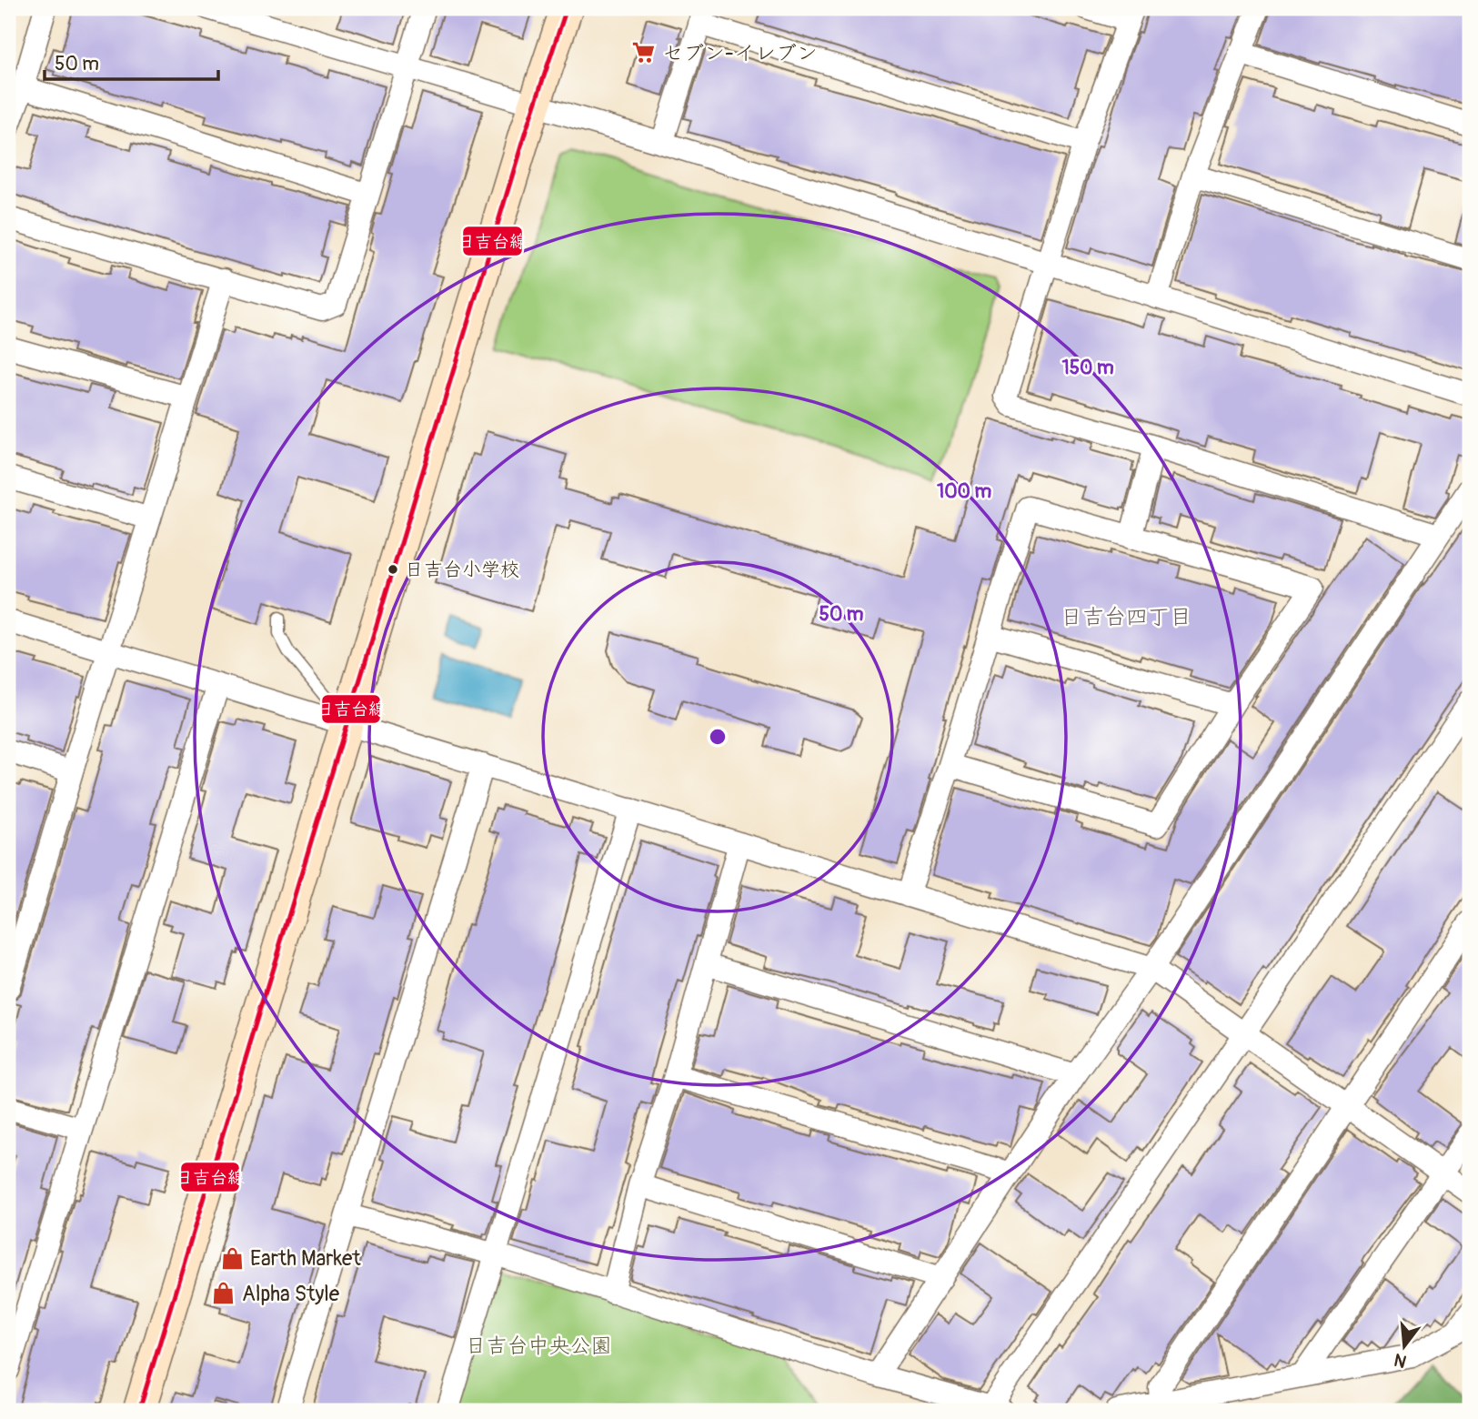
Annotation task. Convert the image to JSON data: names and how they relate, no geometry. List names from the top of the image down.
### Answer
{
  "districts": ["日吉台四丁目"],
  "parks": ["日吉台中央公園"],
  "places": {
    "supermarket": ["セブン-イレブン"],
    "other": ["日吉台小学校"],
    "shop": ["Earth Market", "Alpha Style"]
  },
  "lines": ["transit line 日吉台線"],
  "scale_bar": "50 m",
  "north": "bottom",
  "rings": ["150 m", "100 m", "50 m"]
}
